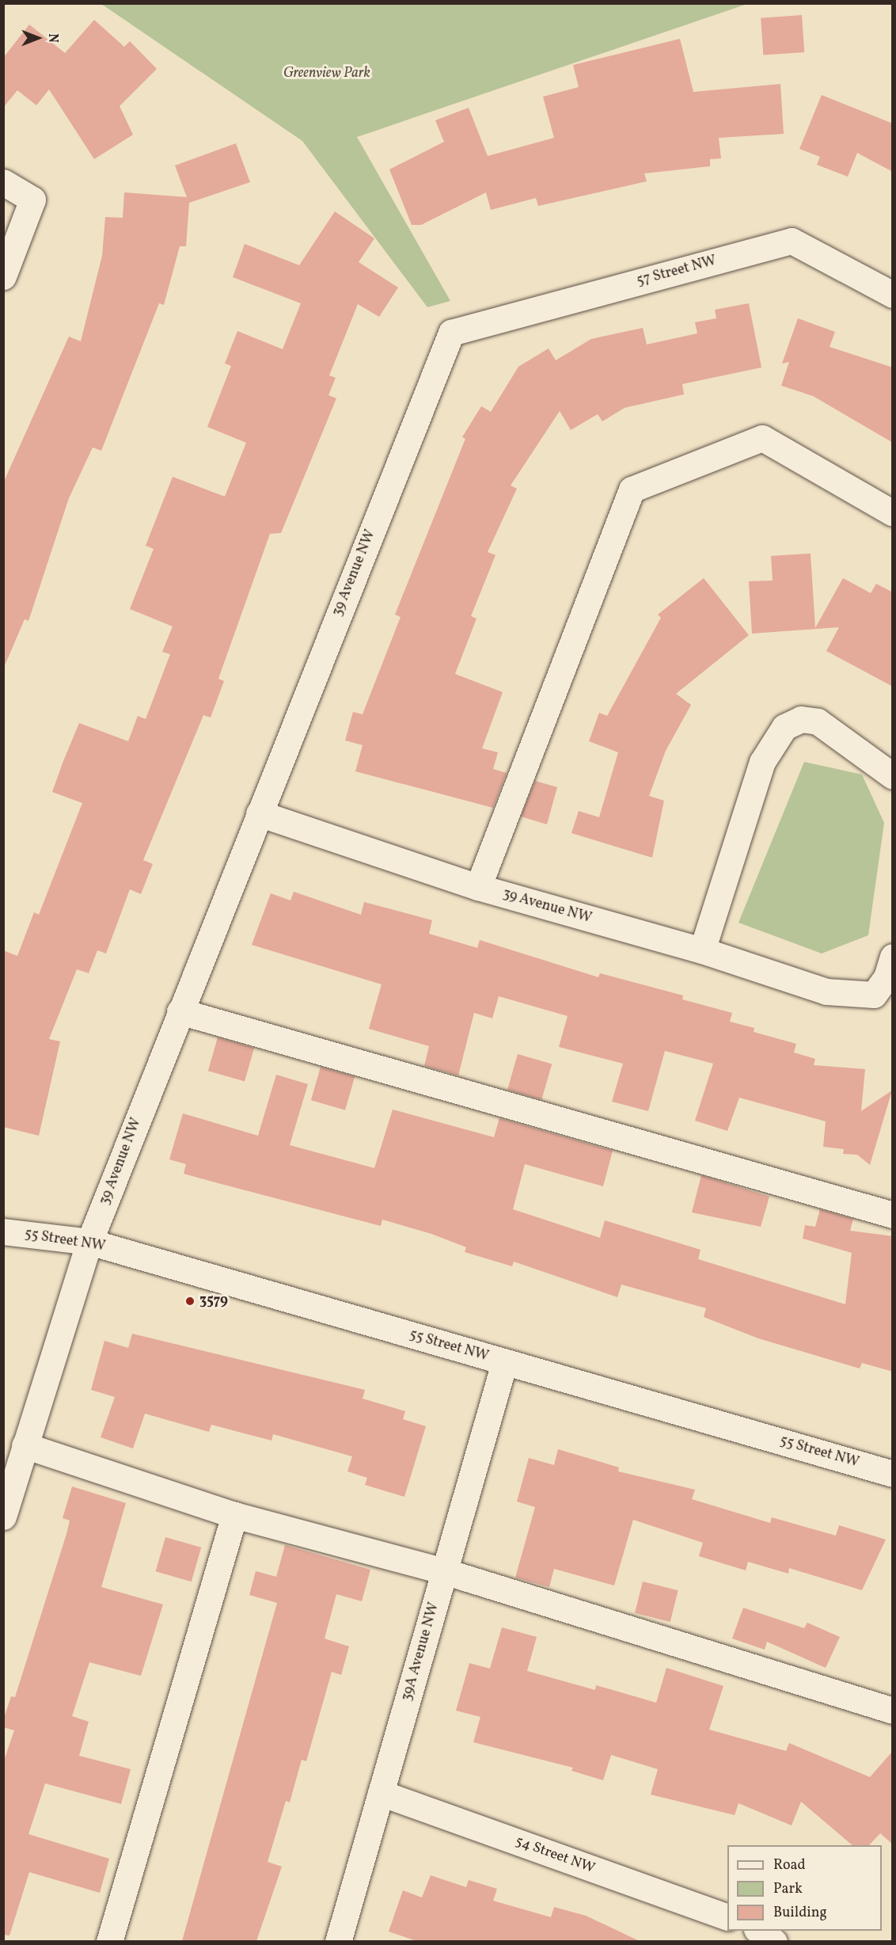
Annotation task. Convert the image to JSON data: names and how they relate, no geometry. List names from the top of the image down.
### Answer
{
  "streets": {
    "street": [
      "57 Street NW",
      "39 Avenue NW",
      "55 Street NW",
      "39A Avenue NW",
      "54 Street NW"
    ]
  },
  "crossings": [
    ["57 Street NW", "39 Avenue NW"],
    ["39 Avenue NW", "55 Street NW"],
    ["55 Street NW", "39A Avenue NW"],
    ["39A Avenue NW", "54 Street NW"]
  ],
  "parks": ["Greenview Park"],
  "places": ["3579"],
  "legend": ["Road", "Park", "Building"],
  "north": "right"
}
